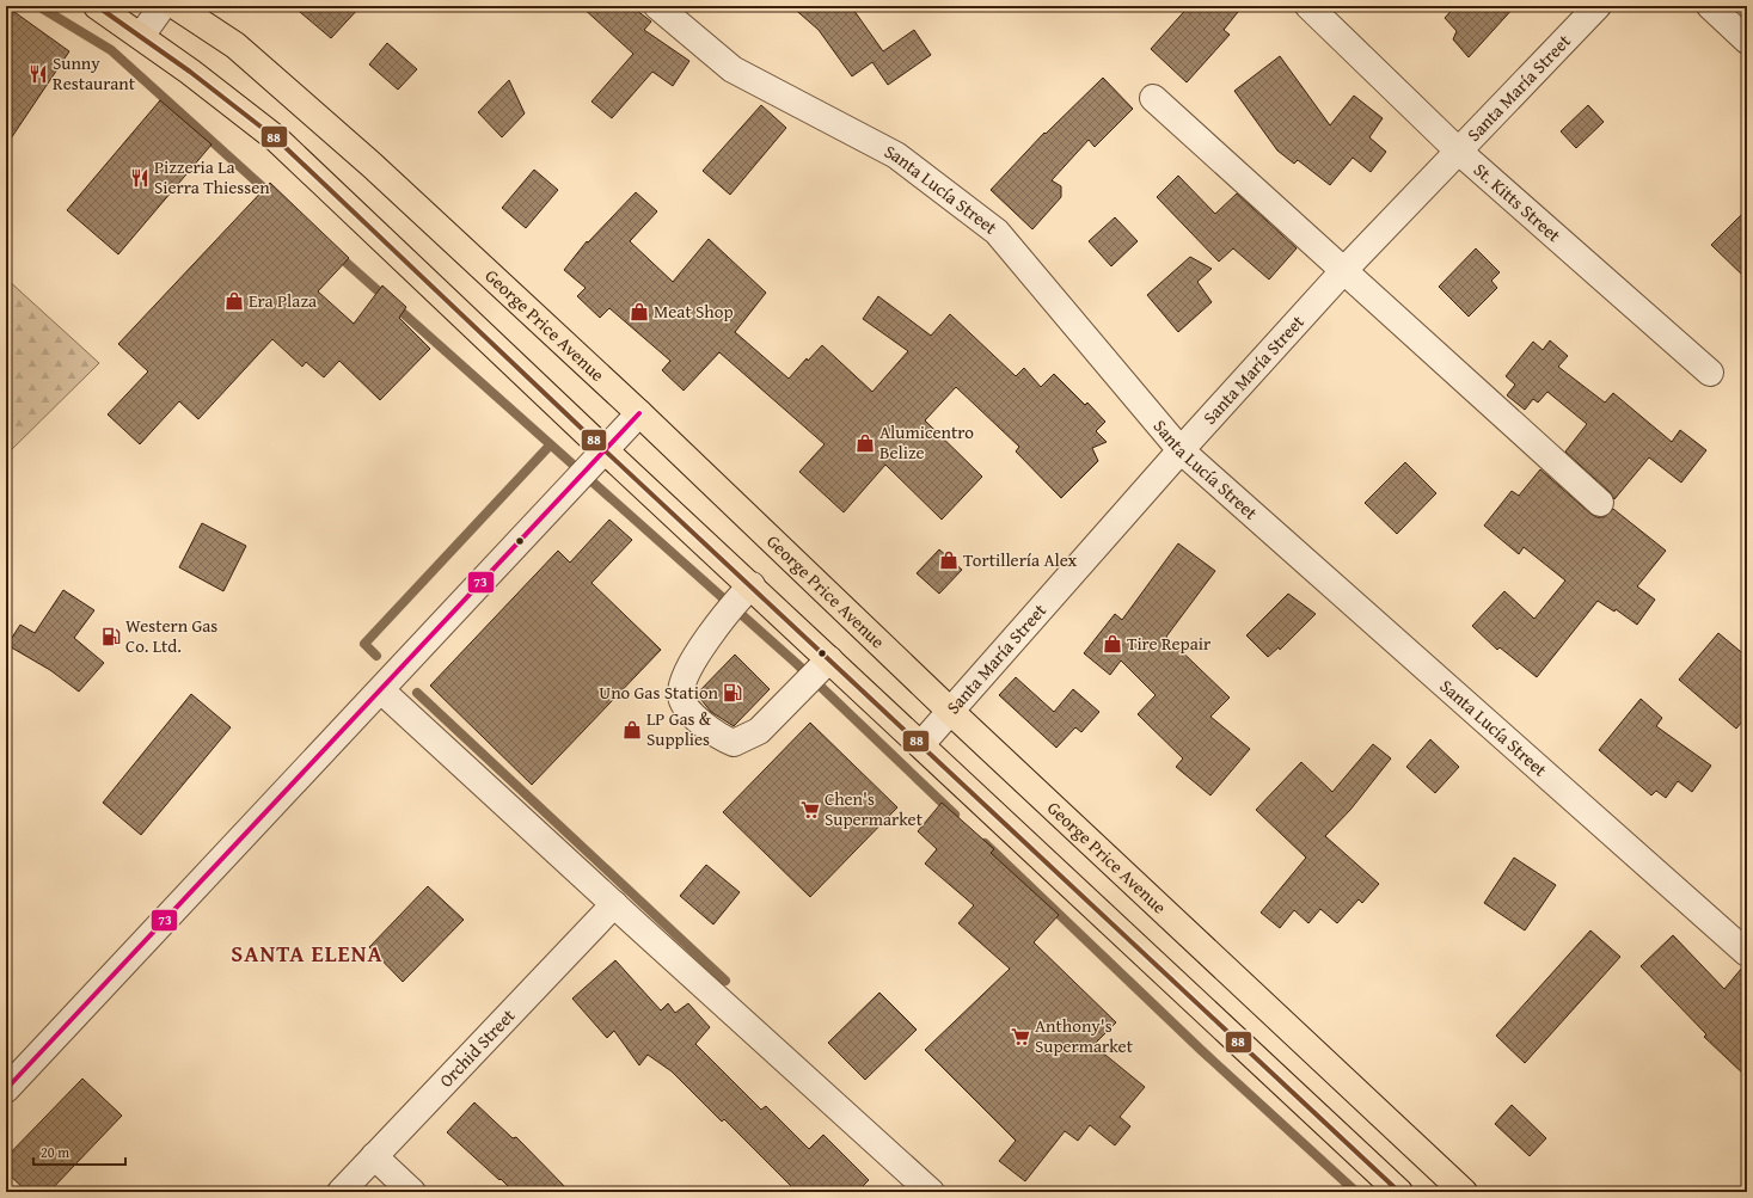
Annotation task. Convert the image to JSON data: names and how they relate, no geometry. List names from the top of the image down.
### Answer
{
  "streets": {
    "main road": ["George Price Avenue"],
    "street": [
      "Santa María Street",
      "Santa Lucía Street",
      "St. Kitts Street",
      "Orchid Street"
    ]
  },
  "crossings": [
    ["Santa María Street", "Santa Lucía Street"],
    ["Santa María Street", "St. Kitts Street"],
    ["Santa María Street", "George Price Avenue"]
  ],
  "districts": ["SANTA ELENA"],
  "places": {
    "restaurant": ["Sunny Restaurant", "Pizzeria La Sierra Thiessen"],
    "shop": [
      "Era Plaza",
      "Meat Shop",
      "Alumicentro Belize",
      "Tortillería Alex",
      "Tire Repair",
      "LP Gas & Supplies"
    ],
    "fuel station": ["Western Gas Co. Ltd.", "Uno Gas Station"],
    "supermarket": ["Chen's Supermarket", "Anthony's Supermarket"]
  },
  "lines": ["transit line 88", "transit line 73"],
  "scale_bar": "20 m"
}
